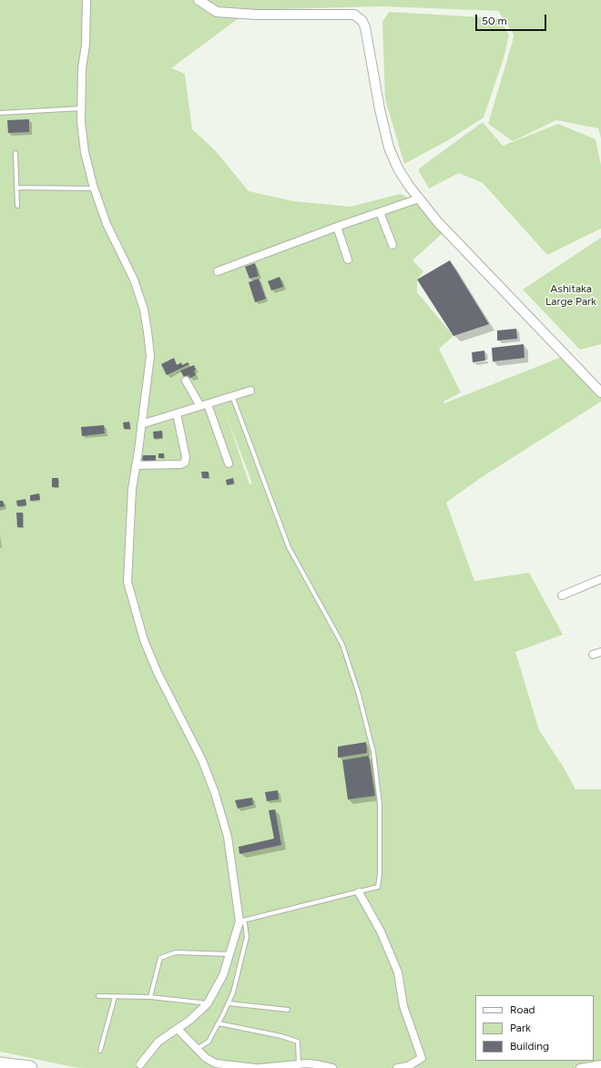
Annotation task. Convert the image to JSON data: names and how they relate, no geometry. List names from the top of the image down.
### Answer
{
  "parks": ["Ashitaka Large Park"],
  "legend": ["Road", "Park", "Building"],
  "scale_bar": "50 m"
}
